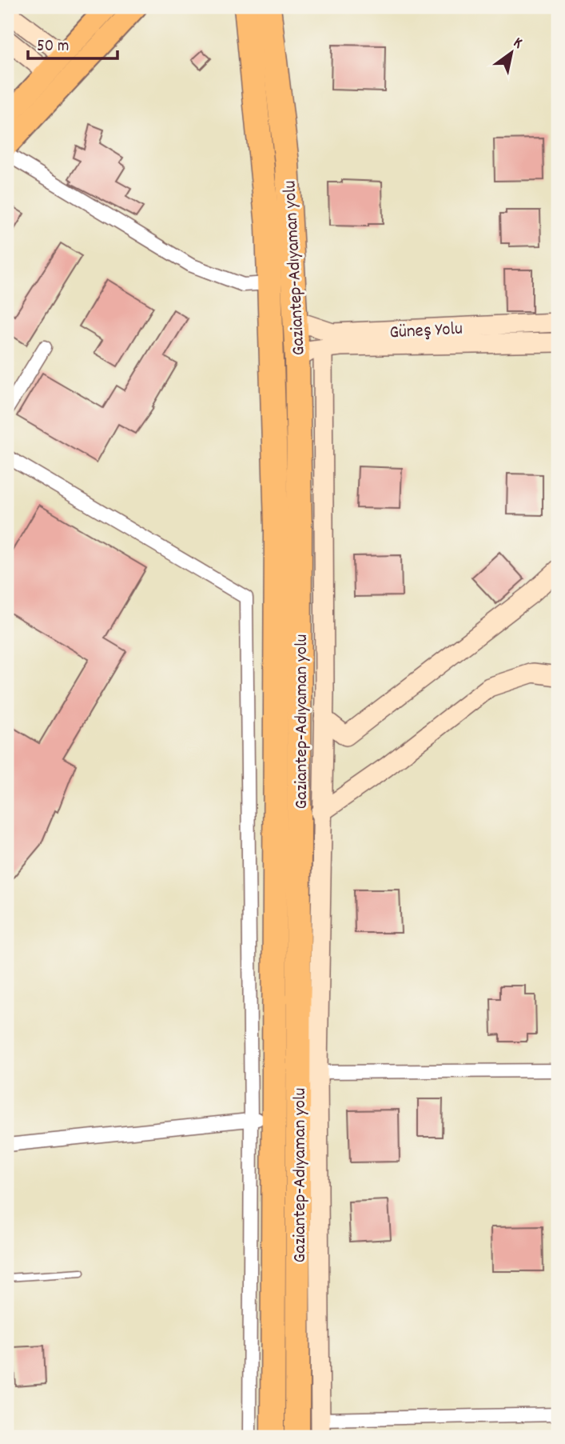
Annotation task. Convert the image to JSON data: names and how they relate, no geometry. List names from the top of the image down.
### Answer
{
  "streets": {
    "highway": ["Gaziantep-Adıyaman yolu"],
    "street": ["Güneş Yolu"]
  },
  "crossings": [
    ["Gaziantep-Adıyaman yolu", "Güneş Yolu"]
  ],
  "scale_bar": "50 m",
  "north": "top right"
}
